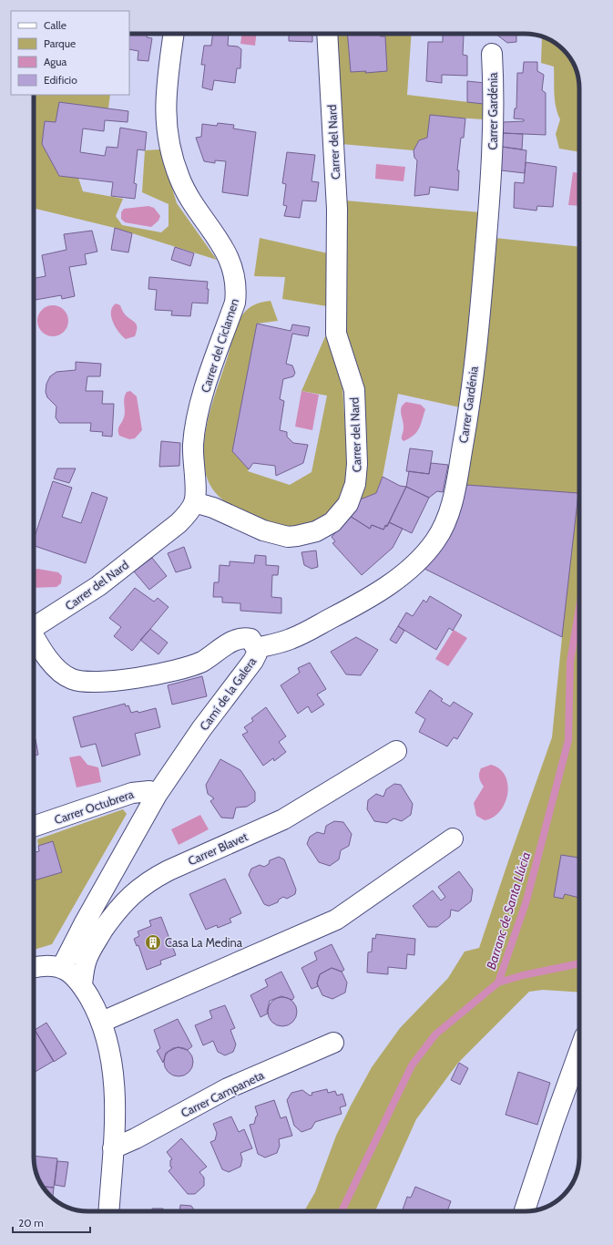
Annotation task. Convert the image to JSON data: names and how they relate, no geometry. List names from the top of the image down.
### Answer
{
  "streets": {
    "street": [
      "Carrer Gardénia",
      "Carrer del Nard",
      "Carrer del Ciclamen",
      "Camí de la Galera",
      "Carrer Octubrera",
      "Carrer Blavet",
      "Carrer Campaneta"
    ]
  },
  "crossings": [
    ["Carrer Gardénia", "Camí de la Galera"],
    ["Carrer del Nard", "Carrer del Ciclamen"],
    ["Camí de la Galera", "Carrer Octubrera"]
  ],
  "water": ["Barranc de Santa Llúcia"],
  "places": {
    "building": ["Casa La Medina"]
  },
  "legend": [
    "Calle",
    "Parque",
    "Agua",
    "Edificio"
  ],
  "scale_bar": "20 m"
}
